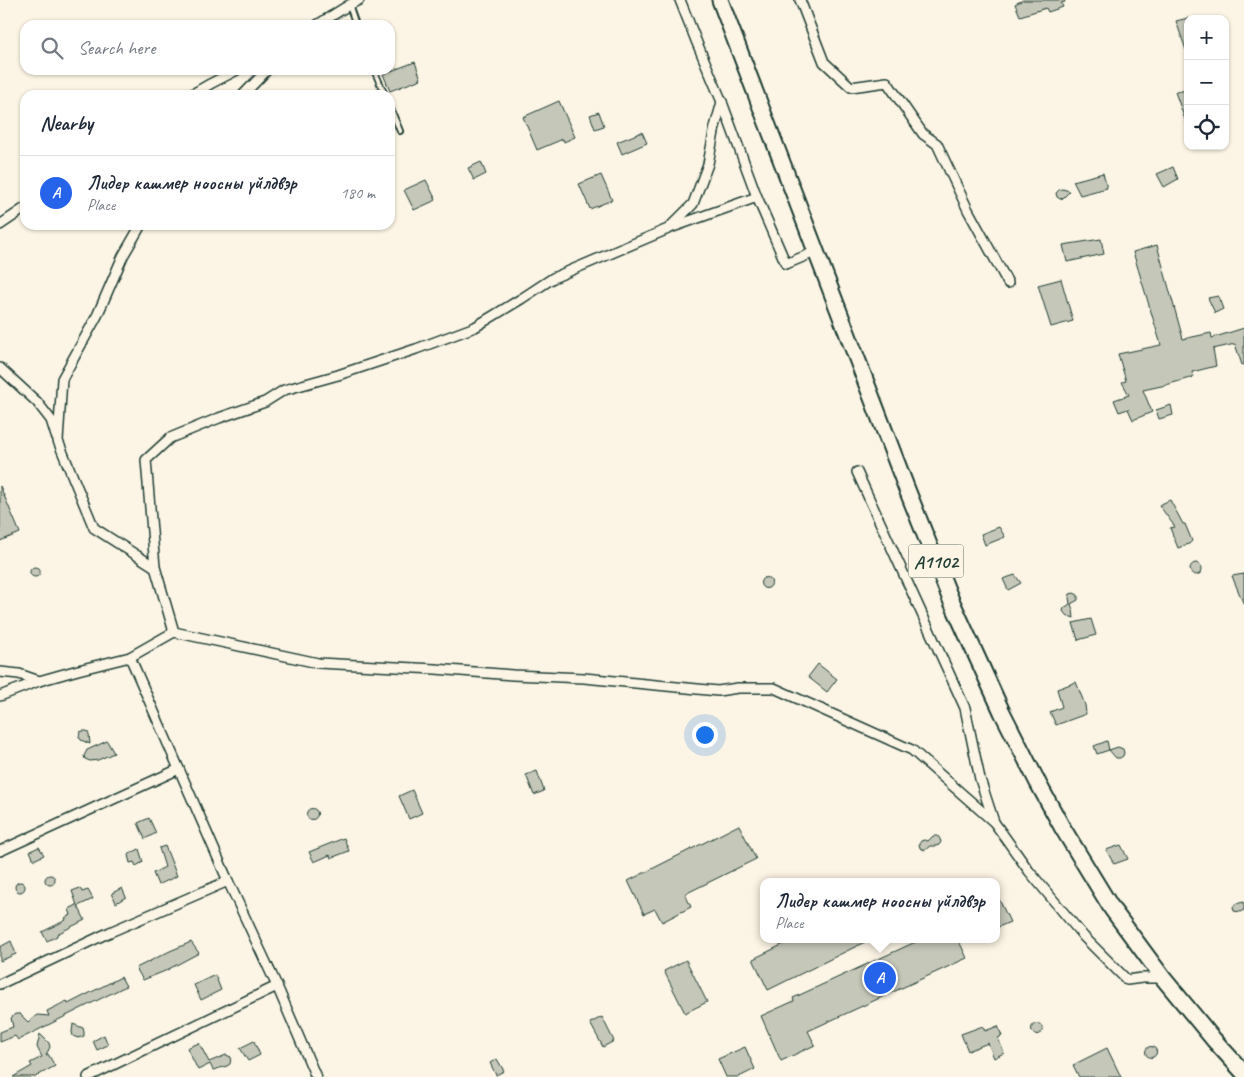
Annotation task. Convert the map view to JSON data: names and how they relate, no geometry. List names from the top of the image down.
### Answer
{
  "streets": {
    "main road": ["A1102"]
  },
  "page": {
    "map_buttons": ["+", "−"],
    "search": "Search here",
    "heading": "Nearby",
    "list": [
      {
        "mark": "A",
        "name": "Лидер кашмер ноосны үйлдвэр",
        "note": "Place",
        "value": "180 m"
      }
    ],
    "popup": ["Лидер кашмер ноосны үйлдвэр", "Place"],
    "pins": "A"
  }
}
